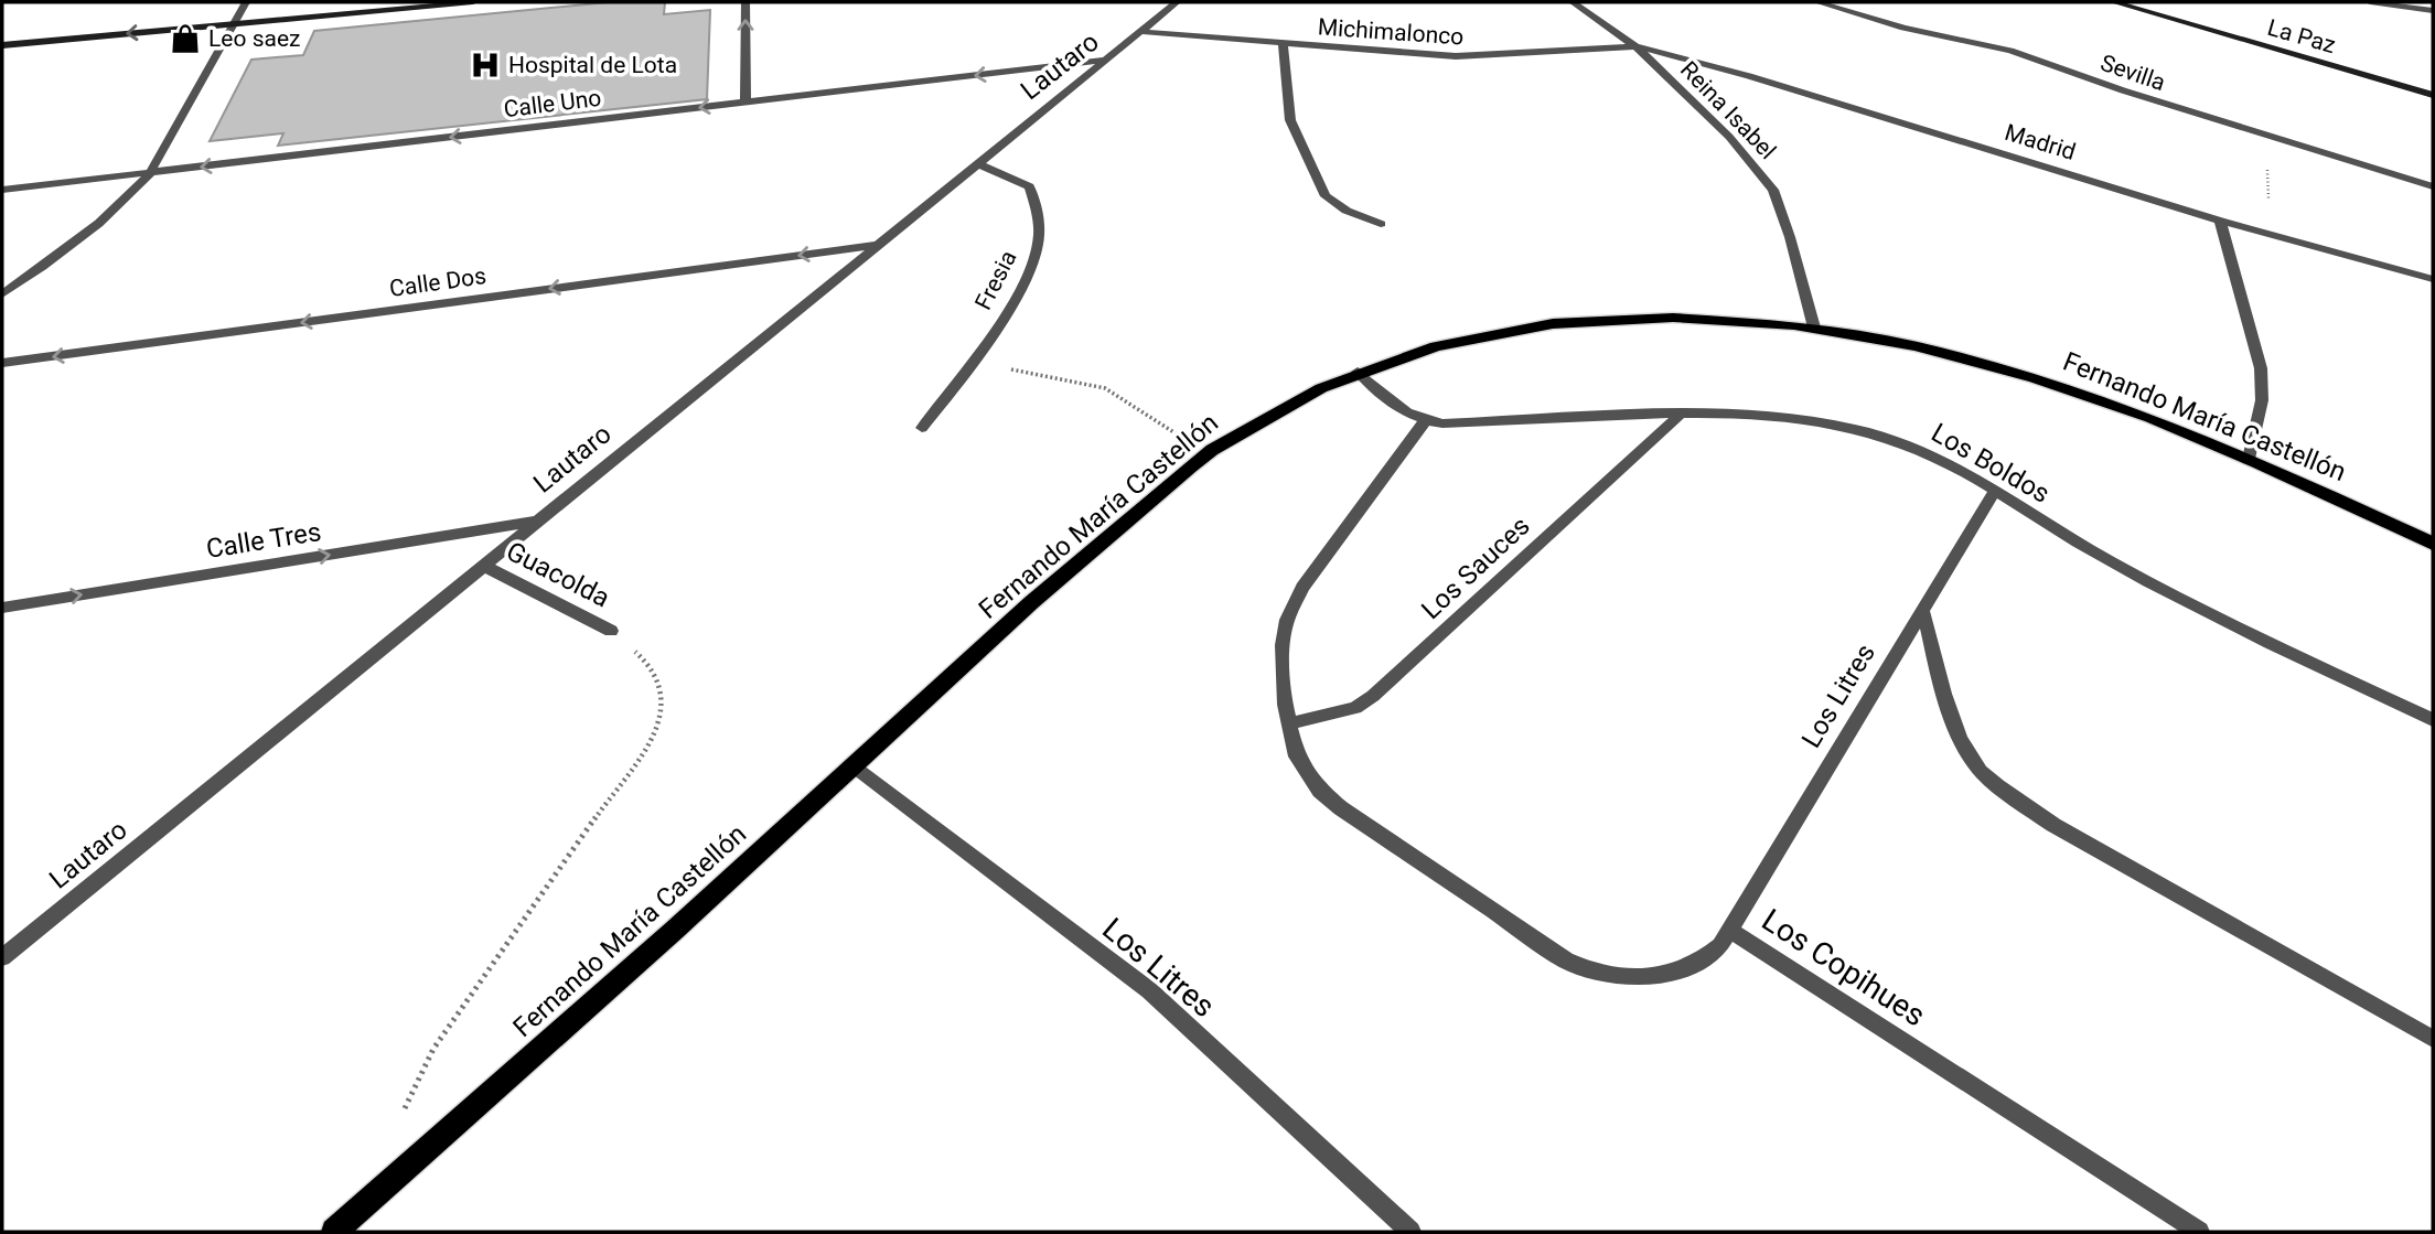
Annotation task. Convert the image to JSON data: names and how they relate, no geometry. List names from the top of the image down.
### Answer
{
  "streets": {
    "main road": ["Fernando María Castellón"],
    "street": [
      "Michimalonco",
      "La Paz",
      "Lautaro",
      "Sevilla",
      "Calle Uno",
      "Reina Isabel",
      "Madrid",
      "Fresia",
      "Calle Dos",
      "Los Boldos",
      "Calle Tres",
      "Los Sauces",
      "Guacolda",
      "Los Litres",
      "Los Copihues"
    ]
  },
  "crossings": [
    ["Michimalonco", "Lautaro"],
    ["Michimalonco", "Reina Isabel"],
    ["Michimalonco", "Madrid"],
    ["Lautaro", "Calle Uno"],
    ["Lautaro", "Fresia"],
    ["Lautaro", "Calle Dos"],
    ["Lautaro", "Calle Tres"],
    ["Lautaro", "Guacolda"],
    ["Reina Isabel", "Madrid"],
    ["Reina Isabel", "Fernando María Castellón"],
    ["Fernando María Castellón", "Los Boldos"],
    ["Fernando María Castellón", "Los Litres"],
    ["Los Boldos", "Los Sauces"],
    ["Los Boldos", "Los Litres"],
    ["Los Sauces", "Los Copihues"],
    ["Los Litres", "Los Copihues"]
  ],
  "one_way": ["Calle Uno", "Calle Dos", "Calle Tres"],
  "places": {
    "shop": ["Leo saez"],
    "hospital": ["Hospital de Lota"]
  }
}
